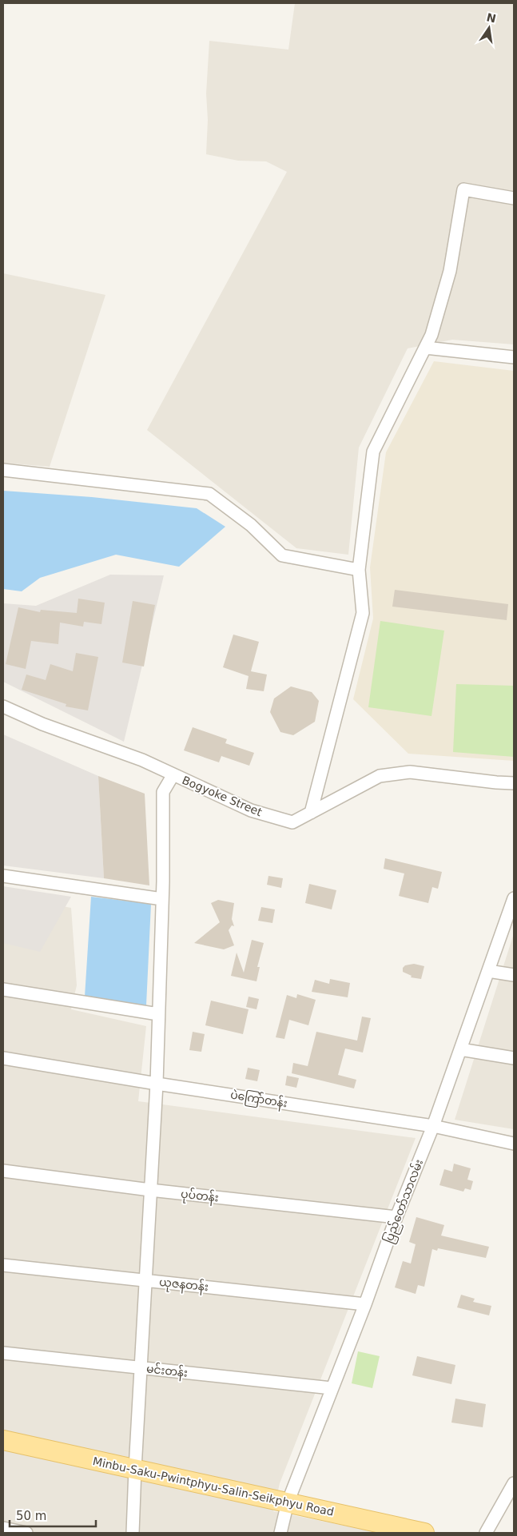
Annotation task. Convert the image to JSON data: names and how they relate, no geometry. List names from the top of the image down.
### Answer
{
  "streets": {
    "main road": ["Minbu-Saku-Pwintphyu-Salin-Seikphyu Road"],
    "street": [
      "Bogyoke Street",
      "ပဲကြော်တန်း",
      "ပုပ်တန်း",
      "ပြည်တော်သာလမ်း",
      "ယုဇနတန်း",
      "မင်းတန်း"
    ]
  },
  "crossings": [
    ["ပဲကြော်တန်း", "ပြည်တော်သာလမ်း"],
    ["ပုပ်တန်း", "ပြည်တော်သာလမ်း"],
    ["ပြည်တော်သာလမ်း", "ယုဇနတန်း"],
    ["ပြည်တော်သာလမ်း", "မင်းတန်း"],
    ["ပြည်တော်သာလမ်း", "Minbu-Saku-Pwintphyu-Salin-Seikphyu Road"]
  ],
  "scale_bar": "50 m",
  "north": "top"
}
